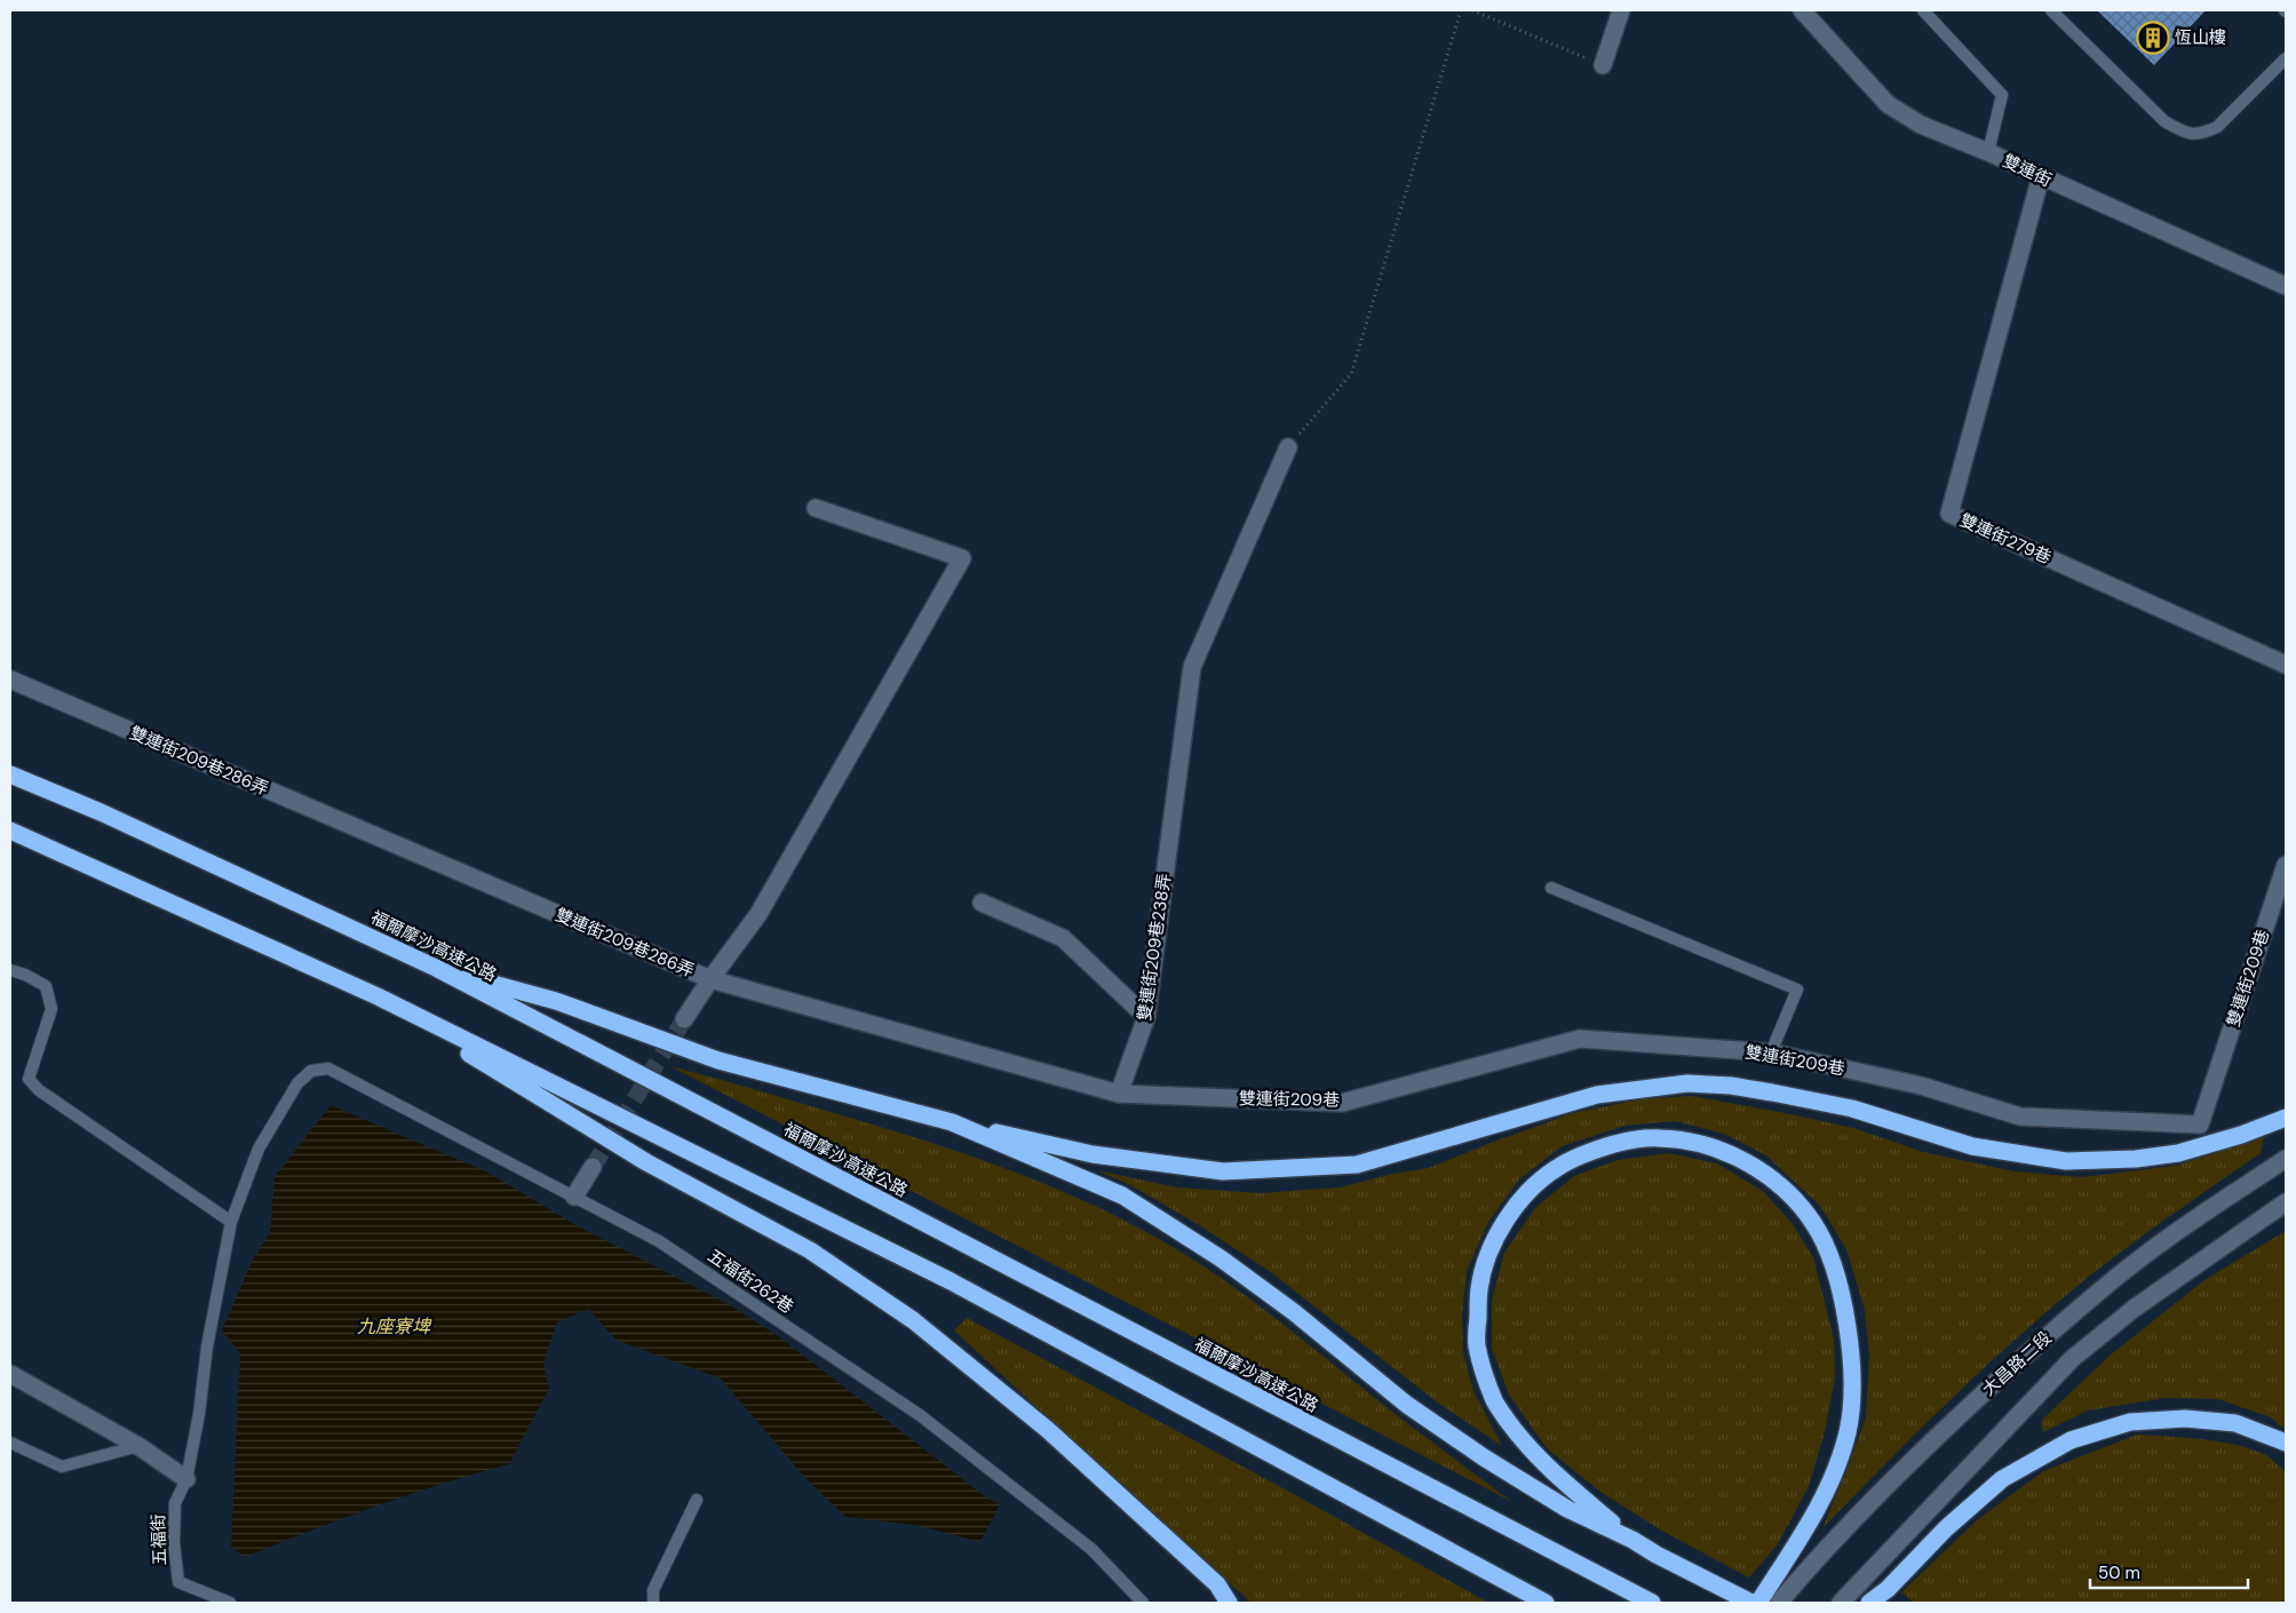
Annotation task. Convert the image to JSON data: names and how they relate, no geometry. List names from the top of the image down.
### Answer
{
  "streets": {
    "highway": ["福爾摩沙高速公路"],
    "street": [
      "雙連街",
      "雙連街279巷",
      "雙連街209巷286弄",
      "雙連街209巷238弄",
      "雙連街209巷",
      "大昌路二段"
    ],
    "lane": ["五福街262巷", "五福街"]
  },
  "crossings": [
    ["雙連街", "雙連街279巷"],
    ["雙連街209巷238弄", "雙連街209巷"]
  ],
  "water": ["九座寮埤"],
  "places": {
    "building": ["恆山樓"]
  },
  "scale_bar": "50 m"
}
